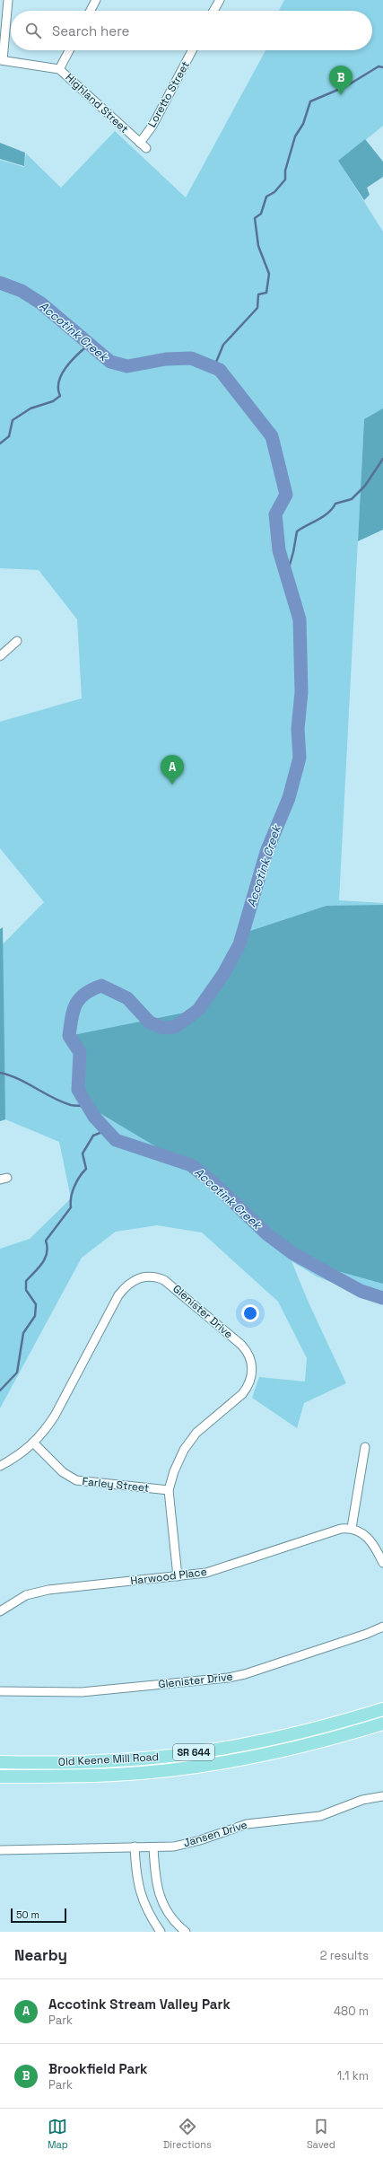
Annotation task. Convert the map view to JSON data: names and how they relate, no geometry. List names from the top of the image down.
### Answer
{
  "streets": {
    "main road": ["SR 644", "Old Keene Mill Road"],
    "street": [
      "Loretto Street",
      "Highland Street",
      "Glenister Drive",
      "Farley Street",
      "Harwood Place",
      "Jansen Drive"
    ]
  },
  "crossings": [
    ["Loretto Street", "Highland Street"],
    ["Glenister Drive", "Farley Street"],
    ["Glenister Drive", "Harwood Place"]
  ],
  "water": ["Accotink Creek"],
  "scale_bar": "50 m",
  "page": {
    "search": "Search here",
    "pins": ["B", "A"],
    "scale": "50 m",
    "heading": ["Nearby", "2 results"],
    "list": [
      {
        "mark": "A",
        "name": "Accotink Stream Valley Park",
        "note": "Park",
        "value": "480 m"
      },
      {
        "mark": "B",
        "name": "Brookfield Park",
        "note": "Park",
        "value": "1.1 km"
      }
    ],
    "nav": ["Map", "Directions", "Saved"]
  }
}
